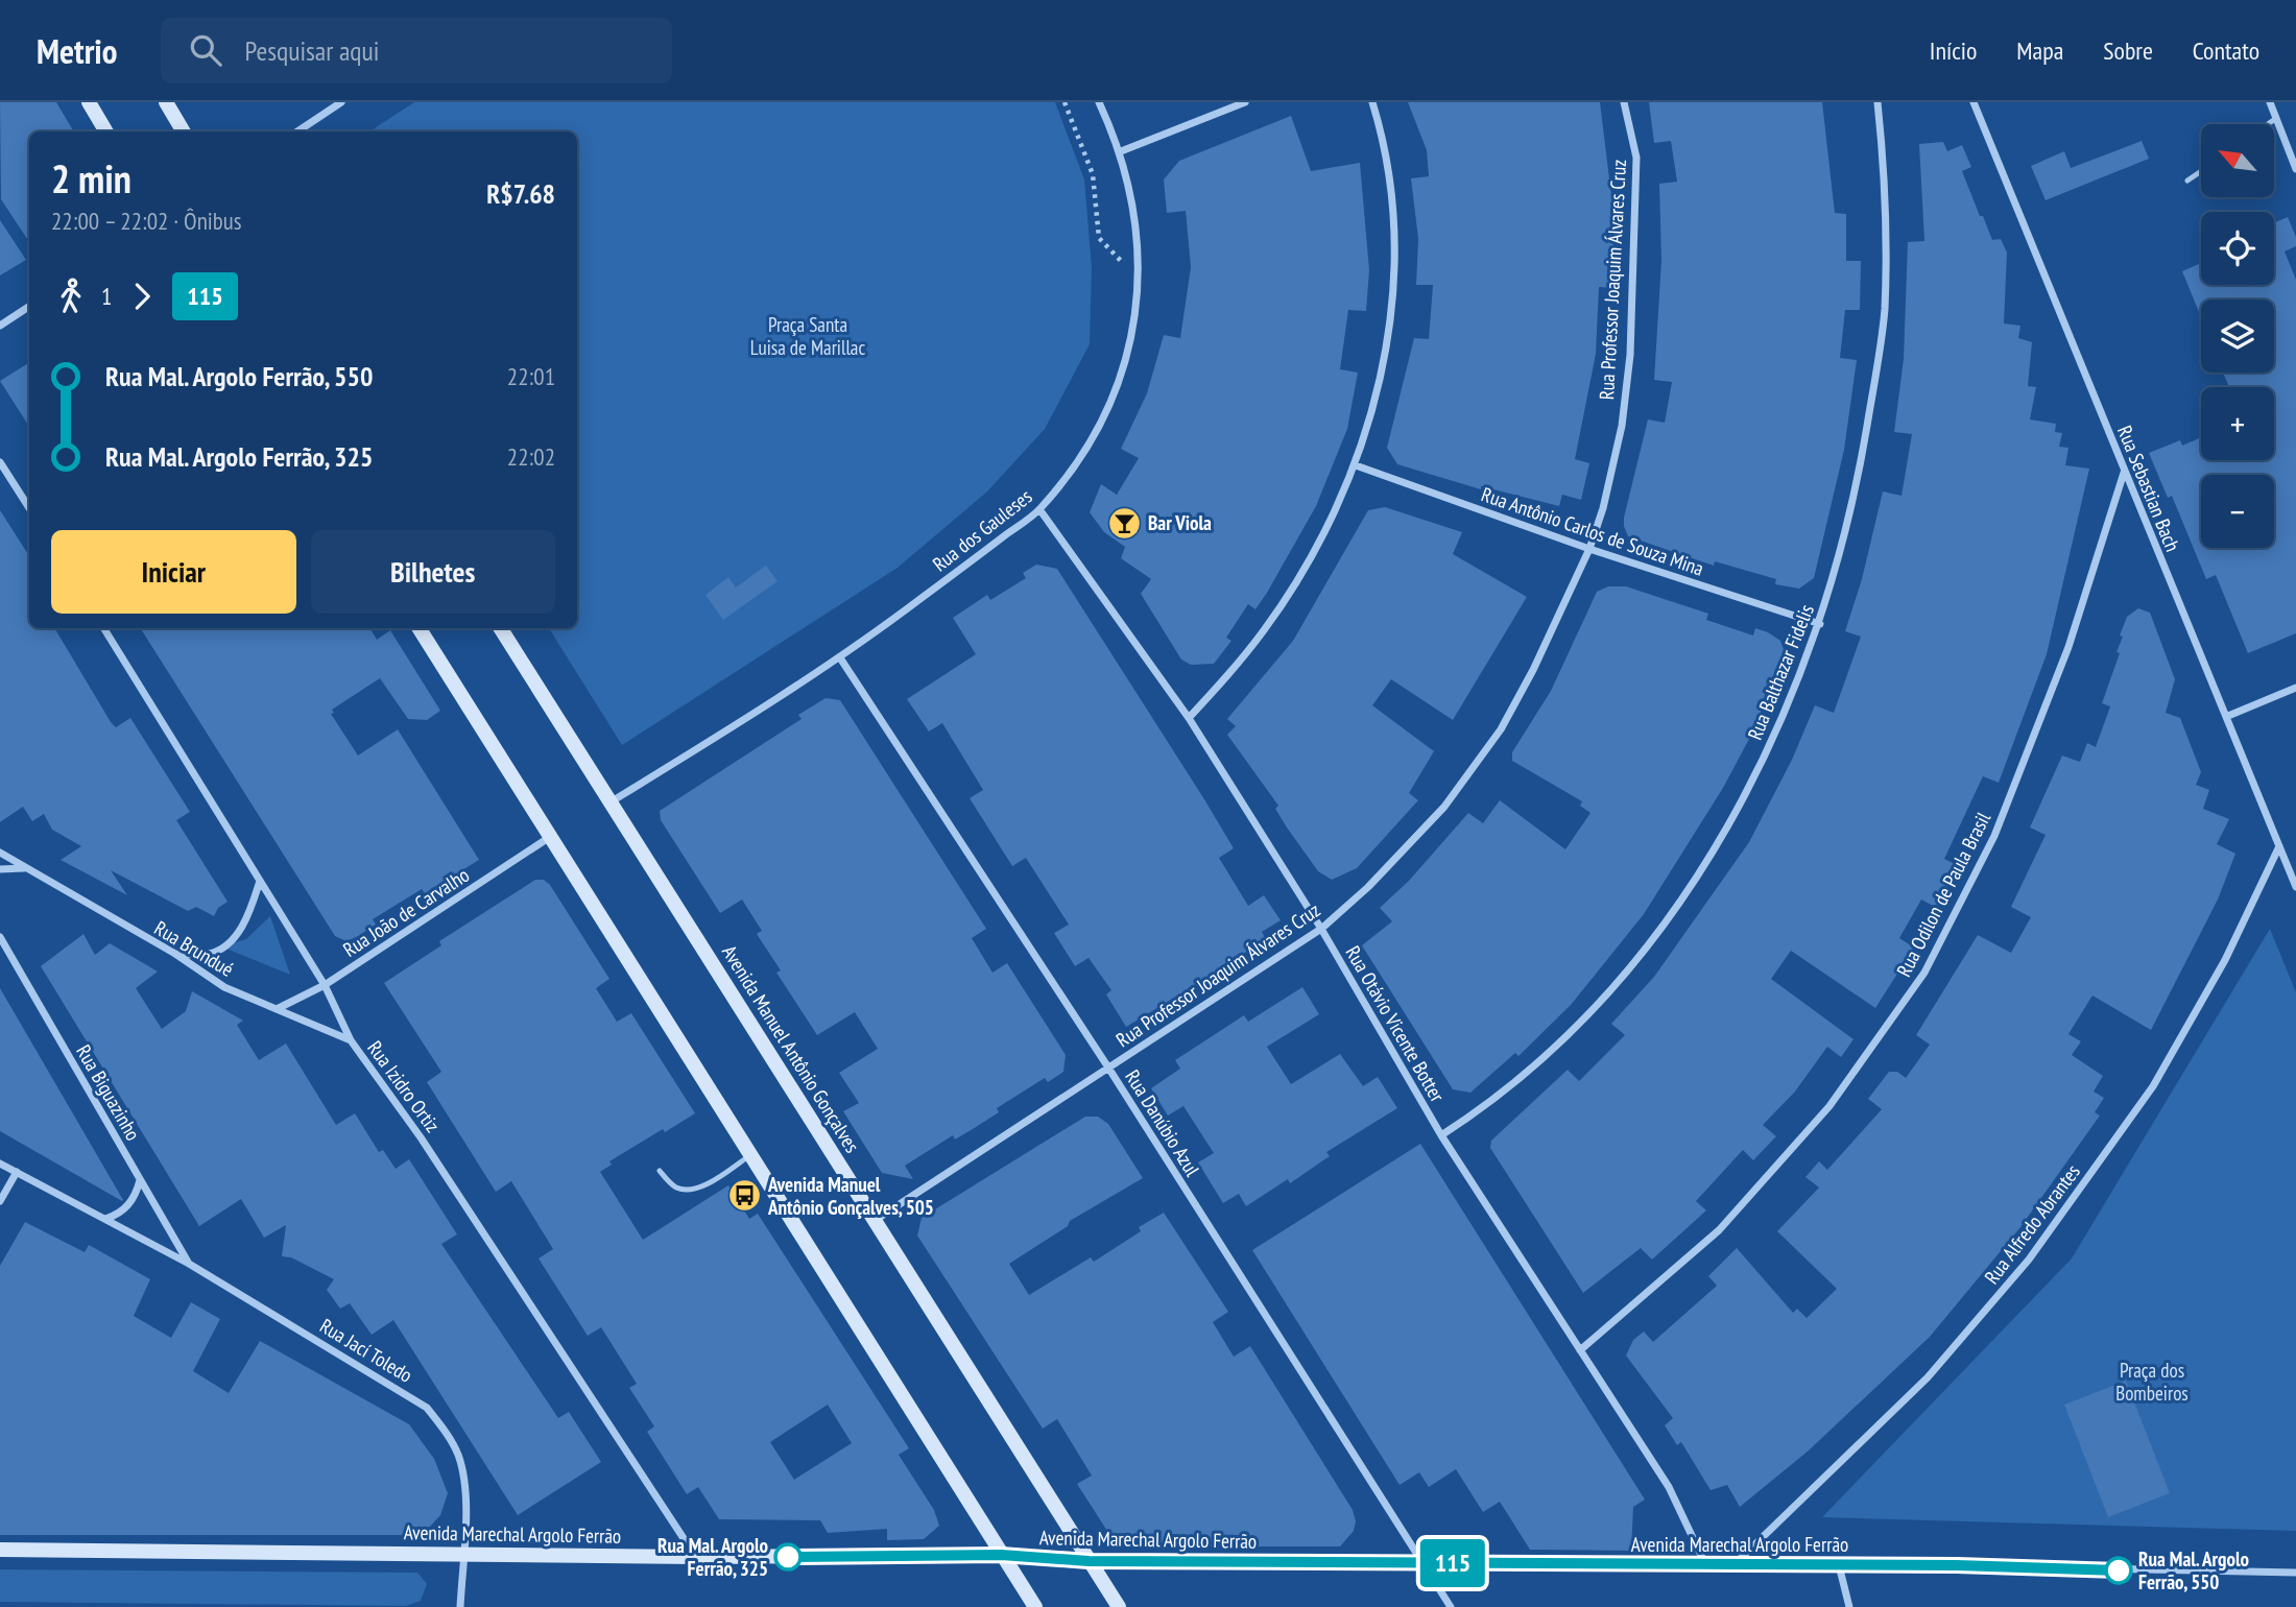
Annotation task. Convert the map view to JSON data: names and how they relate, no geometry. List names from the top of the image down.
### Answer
{
  "streets": {
    "main road": ["Avenida Manuel Antônio Gonçalves", "Avenida Marechal Argolo Ferrão"],
    "street": [
      "Rua Professor Joaquim Álvares Cruz",
      "Rua Sebastian Bach",
      "Rua dos Gauleses",
      "Rua Antônio Carlos de Souza Mina",
      "Rua Balthazar Fidelis",
      "Rua Odilon de Paula Brasil",
      "Rua João de Carvalho",
      "Rua Brundué",
      "Rua Otávio Vicente Botter",
      "Rua Izidro Ortiz",
      "Rua Biguazinho",
      "Rua Danúbio Azul",
      "Rua Alfredo Abrantes",
      "Rua Jací Toledo"
    ]
  },
  "crossings": [
    ["Rua Professor Joaquim Álvares Cruz", "Rua Antônio Carlos de Souza Mina"],
    ["Rua Professor Joaquim Álvares Cruz", "Rua Otávio Vicente Botter"],
    ["Rua Professor Joaquim Álvares Cruz", "Avenida Manuel Antônio Gonçalves"],
    ["Rua Professor Joaquim Álvares Cruz", "Rua Danúbio Azul"],
    ["Rua Sebastian Bach", "Rua Odilon de Paula Brasil"],
    ["Rua Sebastian Bach", "Rua Alfredo Abrantes"],
    ["Rua dos Gauleses", "Rua Otávio Vicente Botter"],
    ["Rua dos Gauleses", "Rua Danúbio Azul"],
    ["Rua Antônio Carlos de Souza Mina", "Rua Balthazar Fidelis"],
    ["Rua Balthazar Fidelis", "Rua Otávio Vicente Botter"],
    ["Rua Odilon de Paula Brasil", "Rua Otávio Vicente Botter"],
    ["Rua João de Carvalho", "Rua Brundué"],
    ["Rua João de Carvalho", "Rua Izidro Ortiz"],
    ["Rua Brundué", "Rua Izidro Ortiz"],
    ["Rua Otávio Vicente Botter", "Avenida Marechal Argolo Ferrão"],
    ["Avenida Manuel Antônio Gonçalves", "Avenida Marechal Argolo Ferrão"],
    ["Rua Izidro Ortiz", "Avenida Marechal Argolo Ferrão"],
    ["Rua Biguazinho", "Rua Jací Toledo"],
    ["Rua Danúbio Azul", "Avenida Marechal Argolo Ferrão"],
    ["Rua Alfredo Abrantes", "Avenida Marechal Argolo Ferrão"],
    ["Rua Jací Toledo", "Avenida Marechal Argolo Ferrão"]
  ],
  "parks": ["Praça Santa Luisa de Marillac", "Praça dos Bombeiros"],
  "places": {
    "bar": ["Bar Viola"],
    "bus stop": ["Avenida Manuel Antônio Gonçalves, 505"],
    "other": ["Rua Mal. Argolo Ferrão, 325", "Rua Mal. Argolo Ferrão, 550"]
  },
  "lines": ["bus line 115"],
  "north": "top left",
  "page": {
    "header": "Metrio",
    "search": "Pesquisar aqui",
    "nav": [
      "Início",
      "Mapa",
      "Sobre",
      "Contato"
    ],
    "on_map": "115",
    "map_buttons": ["+", "−"],
    "heading": ["2 min", "22:00 – 22:02 · Ônibus", "R$7.68"],
    "legs": ["1", "115"],
    "list": [
      {
        "name": "Rua Mal. Argolo Ferrão, 550",
        "value": "22:01"
      },
      {
        "name": "Rua Mal. Argolo Ferrão, 325",
        "value": "22:02"
      }
    ],
    "buttons": ["Iniciar", "Bilhetes"]
  }
}
